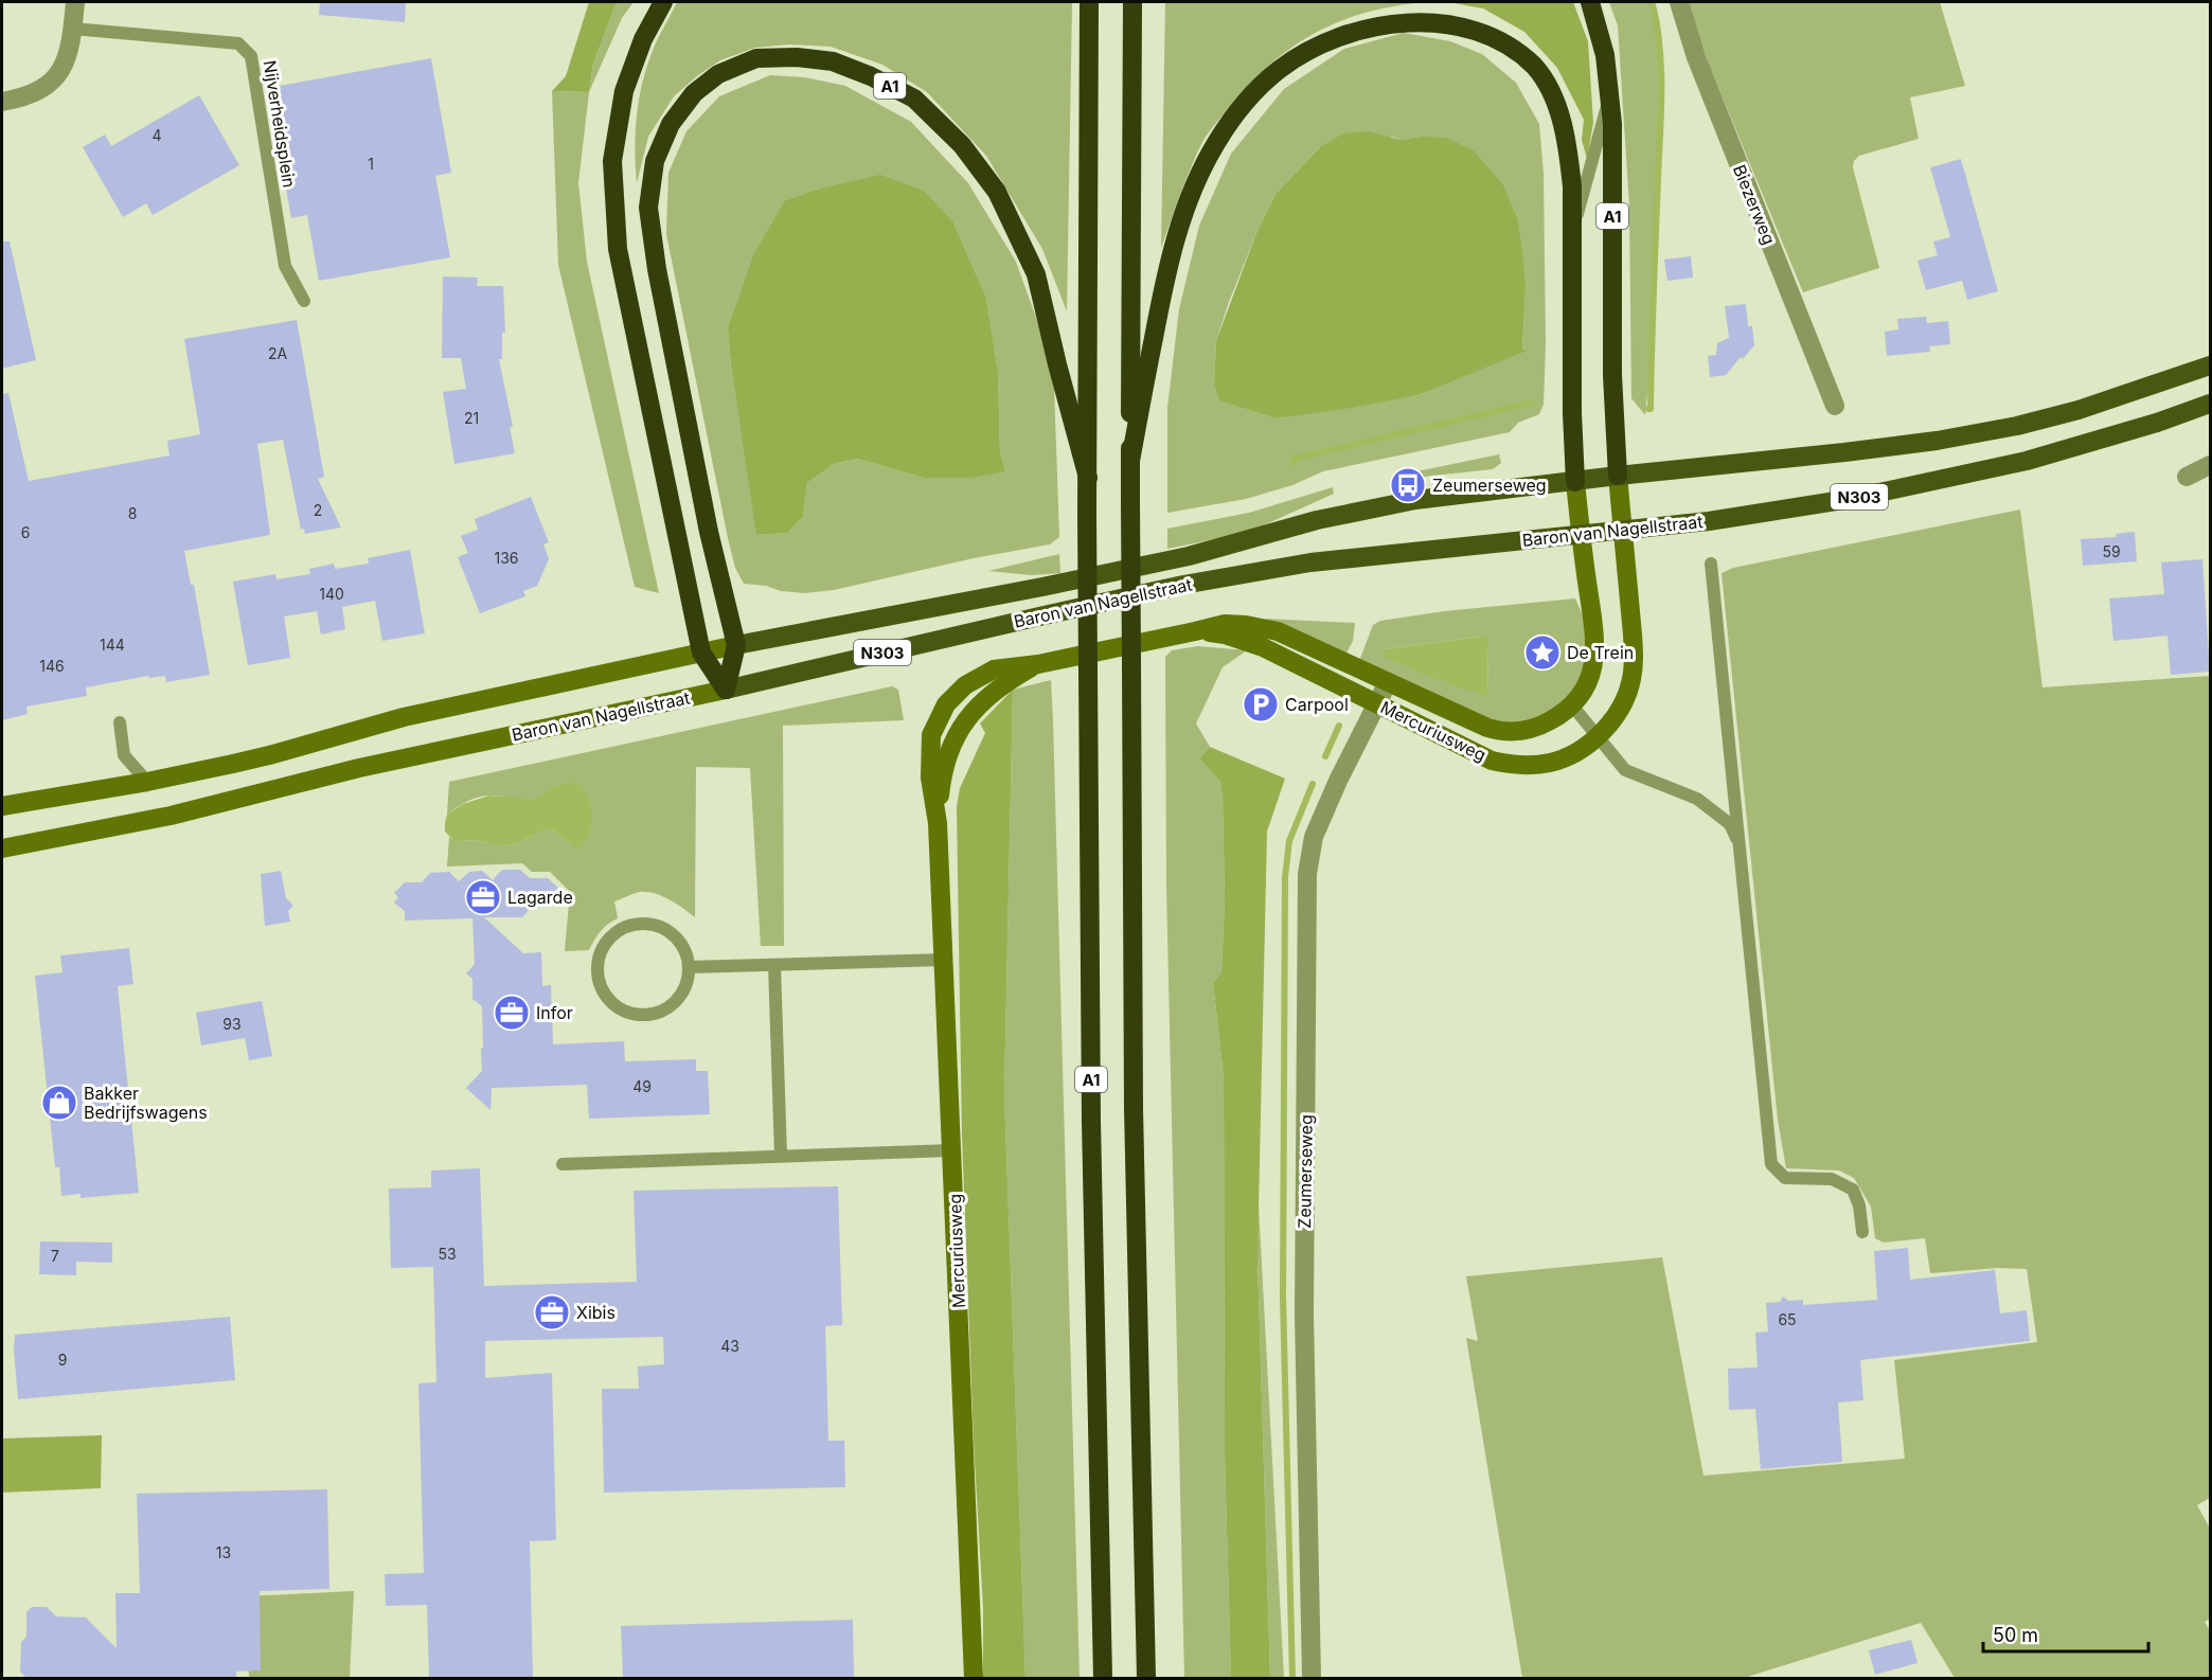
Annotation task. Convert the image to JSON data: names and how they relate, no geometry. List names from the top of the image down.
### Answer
{
  "streets": {
    "highway": ["A1"],
    "main road": ["N303", "Baron van Nagellstraat"],
    "street": ["Biezerweg", "Mercuriusweg", "Zeumerseweg"],
    "lane": ["Nijverheidsplein"]
  },
  "crossings": [
    ["A1", "Baron van Nagellstraat"],
    ["A1", "Mercuriusweg"],
    ["Baron van Nagellstraat", "Mercuriusweg"],
    ["Mercuriusweg", "Zeumerseweg"]
  ],
  "places": {
    "bus stop": ["Zeumerseweg"],
    "place": ["De Trein"],
    "parking": ["Carpool"],
    "office": ["Lagarde", "Infor", "Xibis"],
    "shop": ["Bakker Bedrijfswagens"]
  },
  "house_numbers": [
    "4",
    "1",
    "2A",
    "21",
    "2",
    "8",
    "6",
    "59",
    "136",
    "140",
    "144",
    "146",
    "93",
    "49",
    "53",
    "7",
    "65",
    "43",
    "9",
    "13"
  ],
  "scale_bar": "50 m"
}
